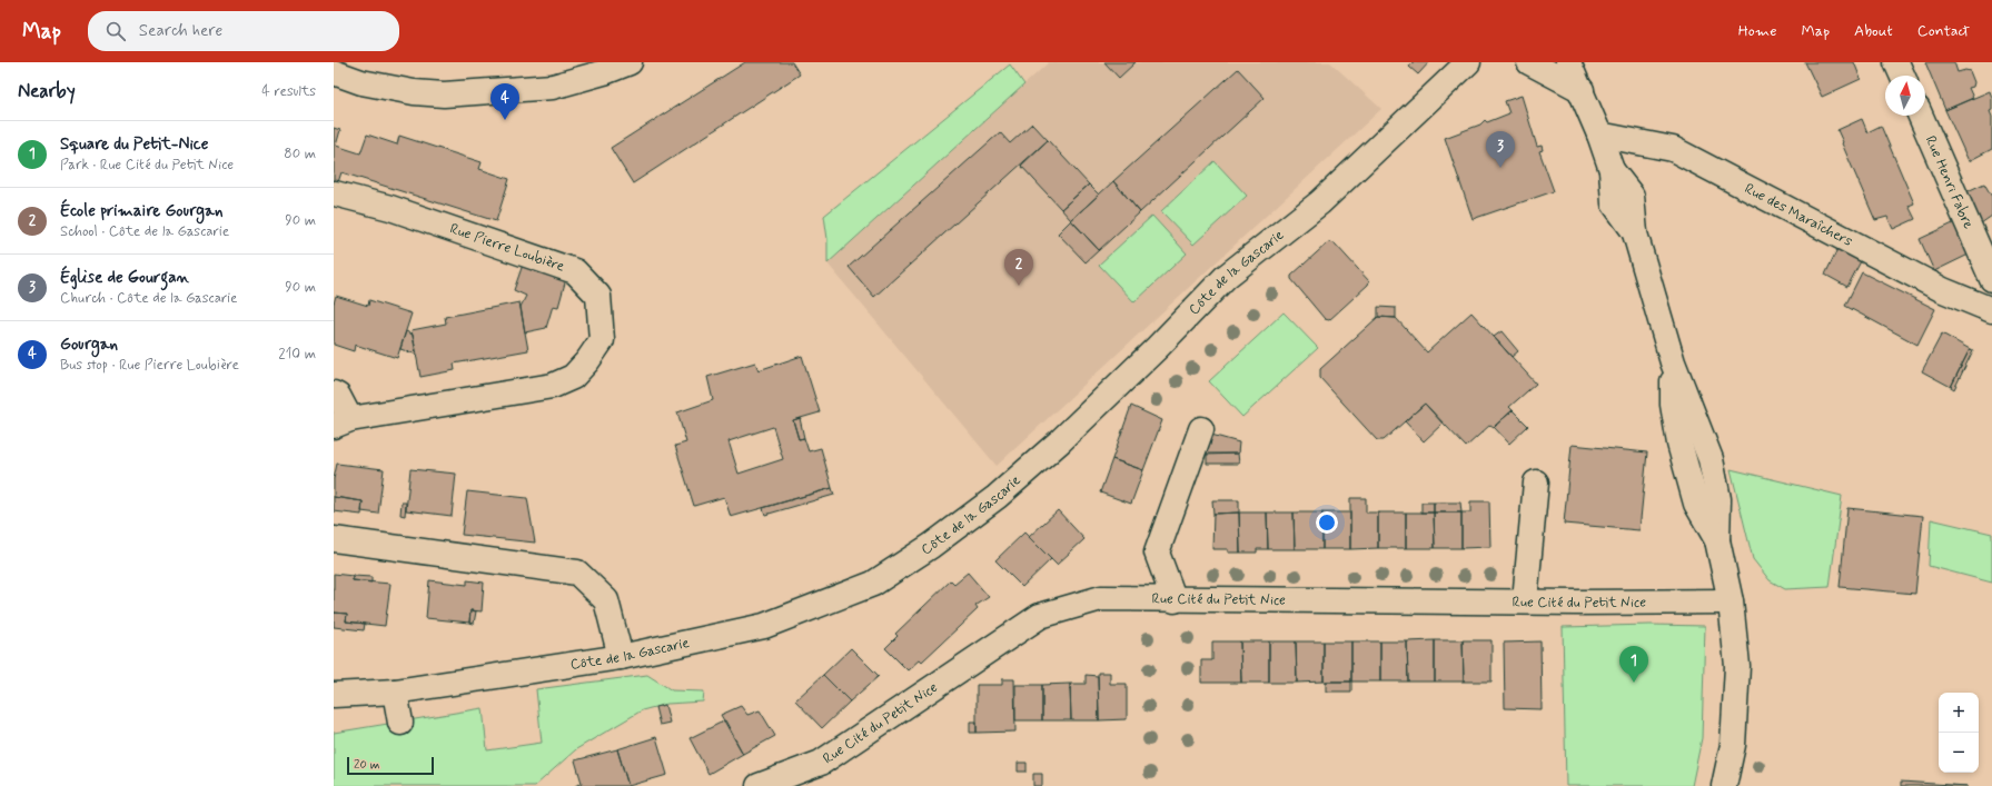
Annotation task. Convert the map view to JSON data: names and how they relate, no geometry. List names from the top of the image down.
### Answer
{
  "streets": {
    "street": [
      "Rue Henri Fabre",
      "Rue des Maraîchers",
      "Rue Pierre Loubière",
      "Côte de la Gascarie",
      "Rue Cité du Petit Nice"
    ]
  },
  "scale_bar": "20 m",
  "north": "top",
  "page": {
    "header": "Map",
    "search": "Search here",
    "nav": [
      "Home",
      "Map",
      "About",
      "Contact"
    ],
    "heading": ["Nearby", "4 results"],
    "pins": [
      "4",
      "3",
      "2",
      "1"
    ],
    "list": [
      {
        "mark": "1",
        "name": "Square du Petit-Nice",
        "note": "Park · Rue Cité du Petit Nice",
        "value": "80 m"
      },
      {
        "mark": "2",
        "name": "École primaire Gourgan",
        "note": "School · Côte de la Gascarie",
        "value": "90 m"
      },
      {
        "mark": "3",
        "name": "Église de Gourgan",
        "note": "Church · Côte de la Gascarie",
        "value": "90 m"
      },
      {
        "mark": "4",
        "name": "Gourgan",
        "note": "Bus stop · Rue Pierre Loubière",
        "value": "210 m"
      }
    ],
    "map_buttons": ["+", "−"],
    "scale": "20 m"
  }
}
